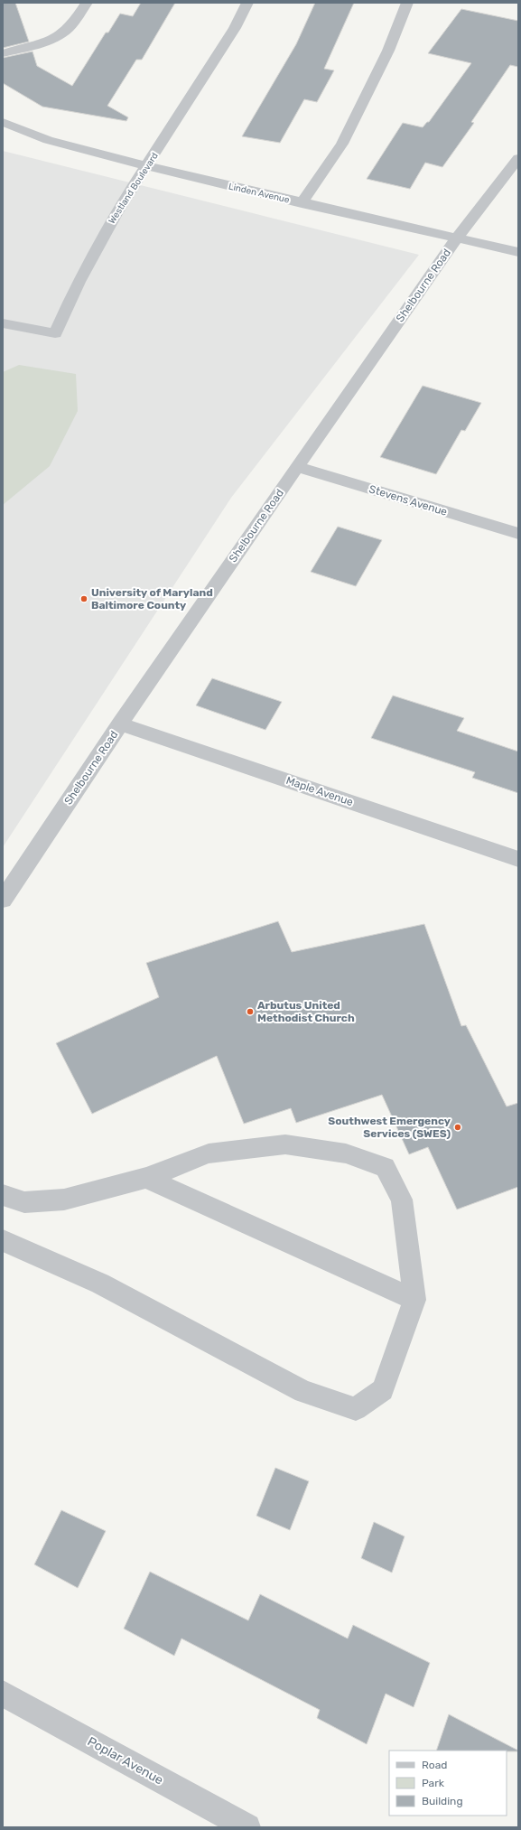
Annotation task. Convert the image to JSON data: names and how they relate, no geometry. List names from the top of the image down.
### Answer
{
  "streets": {
    "street": [
      "Westland Boulevard",
      "Linden Avenue",
      "Shelbourne Road",
      "Stevens Avenue",
      "Maple Avenue",
      "Poplar Avenue"
    ]
  },
  "crossings": [
    ["Westland Boulevard", "Linden Avenue"],
    ["Linden Avenue", "Shelbourne Road"],
    ["Shelbourne Road", "Stevens Avenue"],
    ["Shelbourne Road", "Maple Avenue"]
  ],
  "places": ["University of Maryland Baltimore County", "Arbutus United Methodist Church", "Southwest Emergency Services (SWES)"],
  "legend": ["Road", "Park", "Building"]
}
